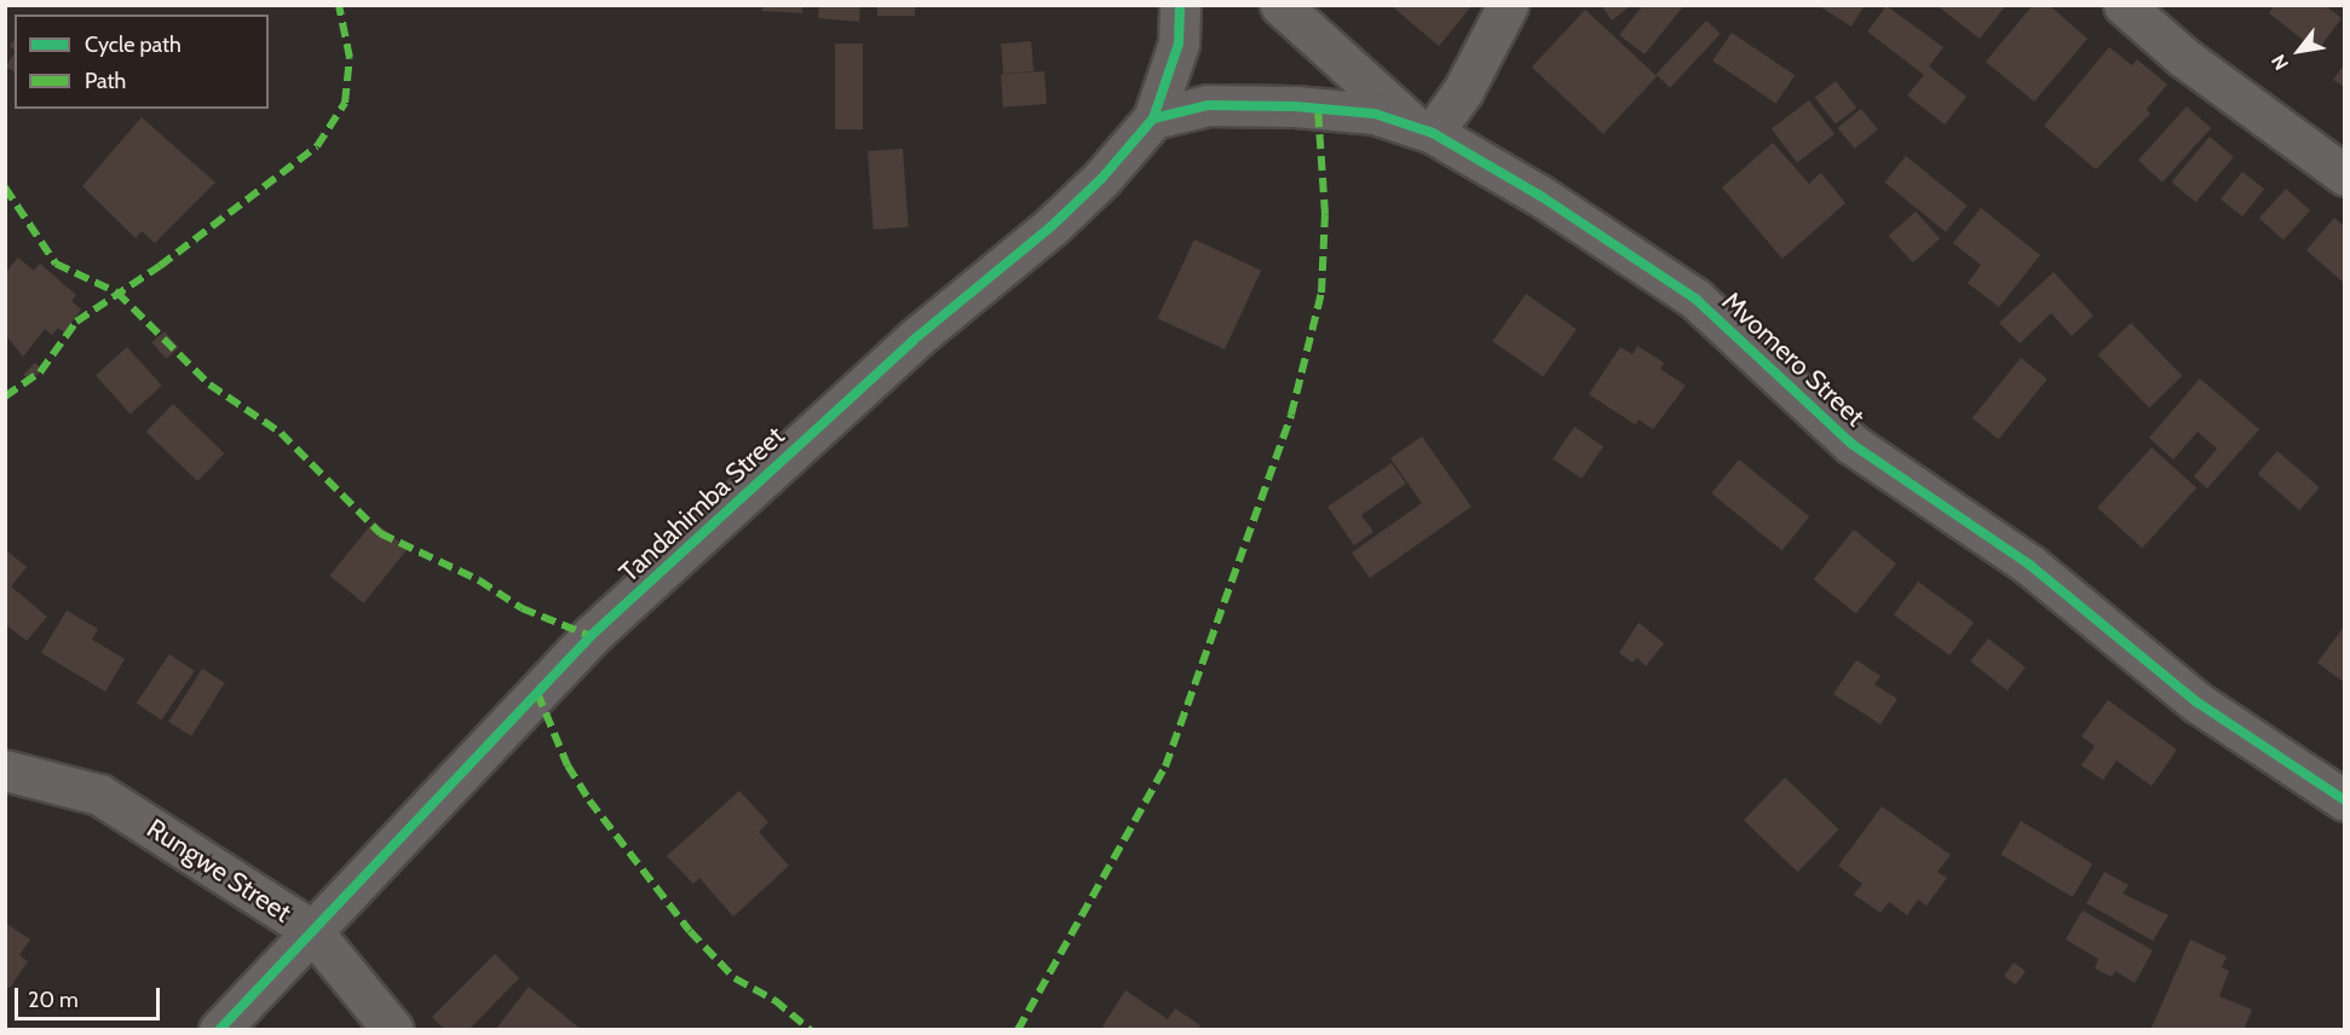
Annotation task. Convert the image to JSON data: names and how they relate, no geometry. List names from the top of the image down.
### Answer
{
  "streets": {
    "street": ["Mvomero Street", "Tandahimba Street", "Rungwe Street"]
  },
  "crossings": [
    ["Mvomero Street", "Tandahimba Street"],
    ["Tandahimba Street", "Rungwe Street"]
  ],
  "legend": ["Cycle path", "Path"],
  "scale_bar": "20 m",
  "north": "bottom left"
}
